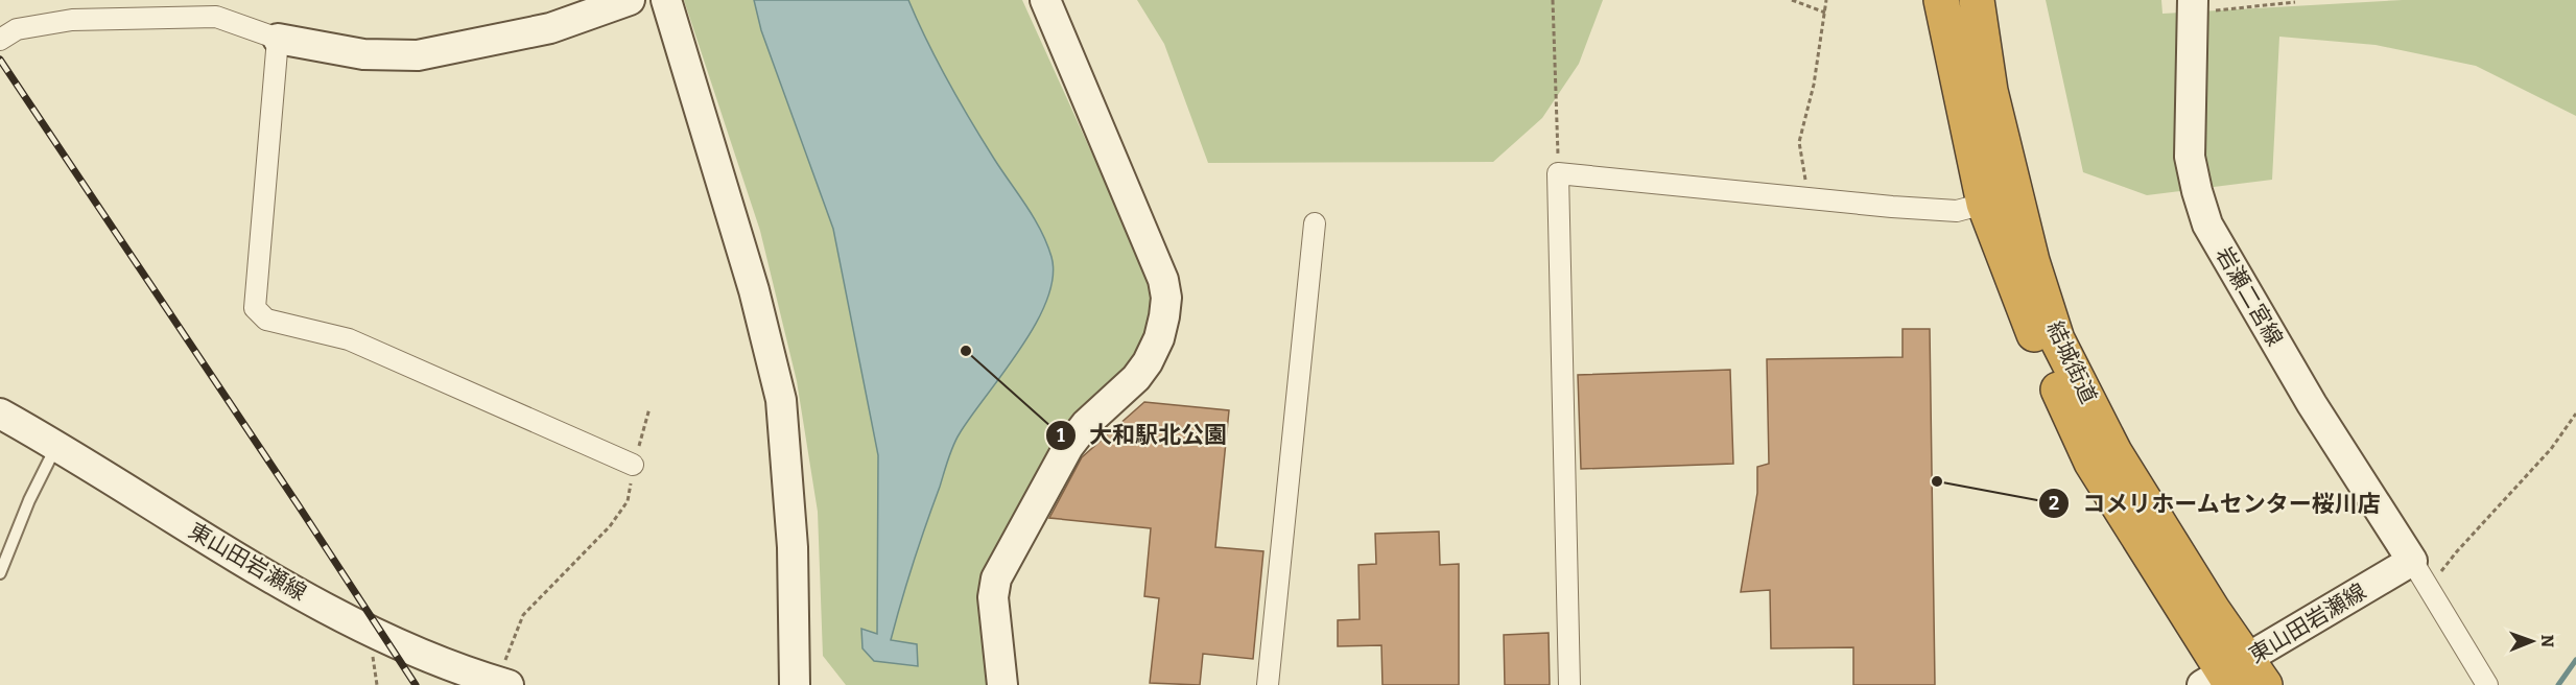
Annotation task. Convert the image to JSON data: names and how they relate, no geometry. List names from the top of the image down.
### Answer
{
  "streets": {
    "highway": ["結城街道"],
    "street": ["岩瀬二宮線", "東山田岩瀬線"]
  },
  "crossings": [
    ["岩瀬二宮線", "東山田岩瀬線"],
    ["結城街道", "東山田岩瀬線"]
  ],
  "places": ["大和駅北公園", "コメリホームセンター桜川店"],
  "north": "right"
}
